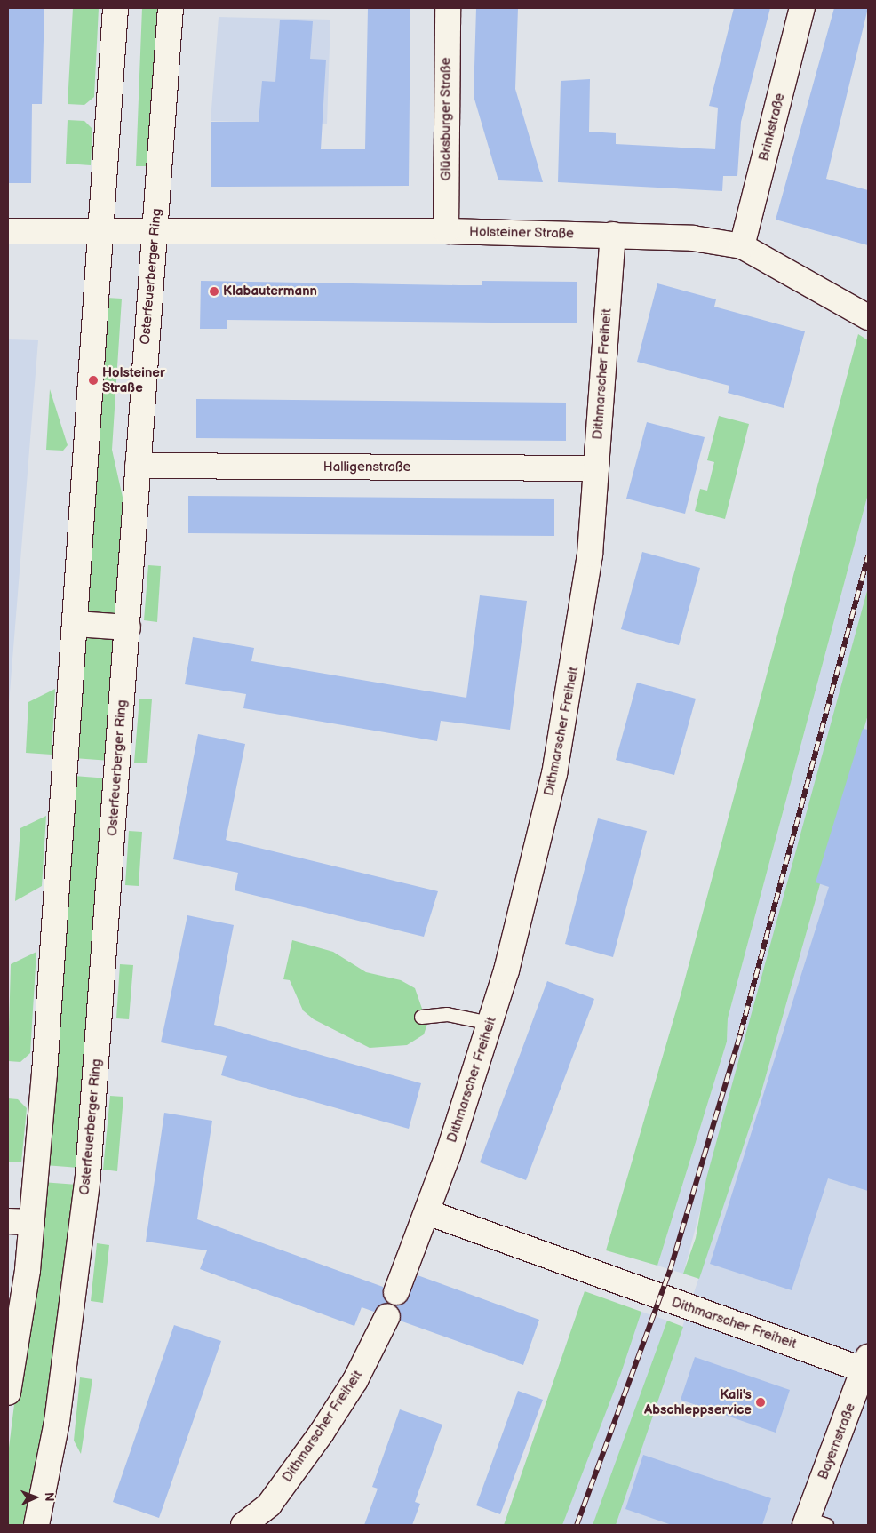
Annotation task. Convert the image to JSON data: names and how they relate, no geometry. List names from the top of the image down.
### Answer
{
  "streets": {
    "street": [
      "Glücksburger Straße",
      "Brinkstraße",
      "Holsteiner Straße",
      "Osterfeuerberger Ring",
      "Dithmarscher Freiheit",
      "Halligenstraße",
      "Bayernstraße"
    ]
  },
  "crossings": [
    ["Glücksburger Straße", "Holsteiner Straße"],
    ["Brinkstraße", "Holsteiner Straße"],
    ["Holsteiner Straße", "Osterfeuerberger Ring"],
    ["Holsteiner Straße", "Dithmarscher Freiheit"],
    ["Osterfeuerberger Ring", "Halligenstraße"],
    ["Dithmarscher Freiheit", "Halligenstraße"],
    ["Dithmarscher Freiheit", "Bayernstraße"]
  ],
  "places": ["Klabautermann", "Holsteiner Straße", "Kali's Abschleppservice"],
  "north": "right"
}
